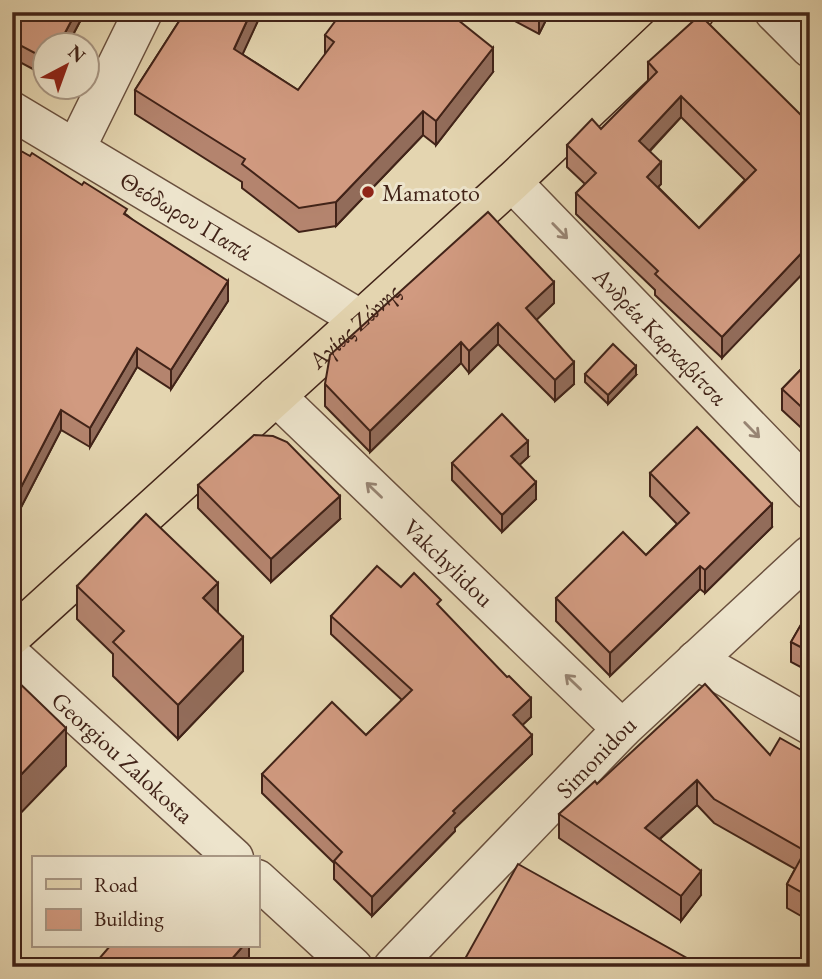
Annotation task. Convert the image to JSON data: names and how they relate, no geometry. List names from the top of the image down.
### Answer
{
  "streets": {
    "main road": ["Αγίας Ζώνης"],
    "street": [
      "Θεόδωρου Παπά",
      "Ανδρέα Καρκαβίτσα",
      "Vakchylidou",
      "Simonidou",
      "Georgiou Zalokosta"
    ]
  },
  "crossings": [
    ["Θεόδωρου Παπά", "Αγίας Ζώνης"],
    ["Αγίας Ζώνης", "Ανδρέα Καρκαβίτσα"],
    ["Αγίας Ζώνης", "Vakchylidou"],
    ["Vakchylidou", "Simonidou"]
  ],
  "one_way": ["Ανδρέα Καρκαβίτσα", "Vakchylidou"],
  "places": ["Mamatoto"],
  "legend": ["Road", "Building"],
  "north": "top right"
}
